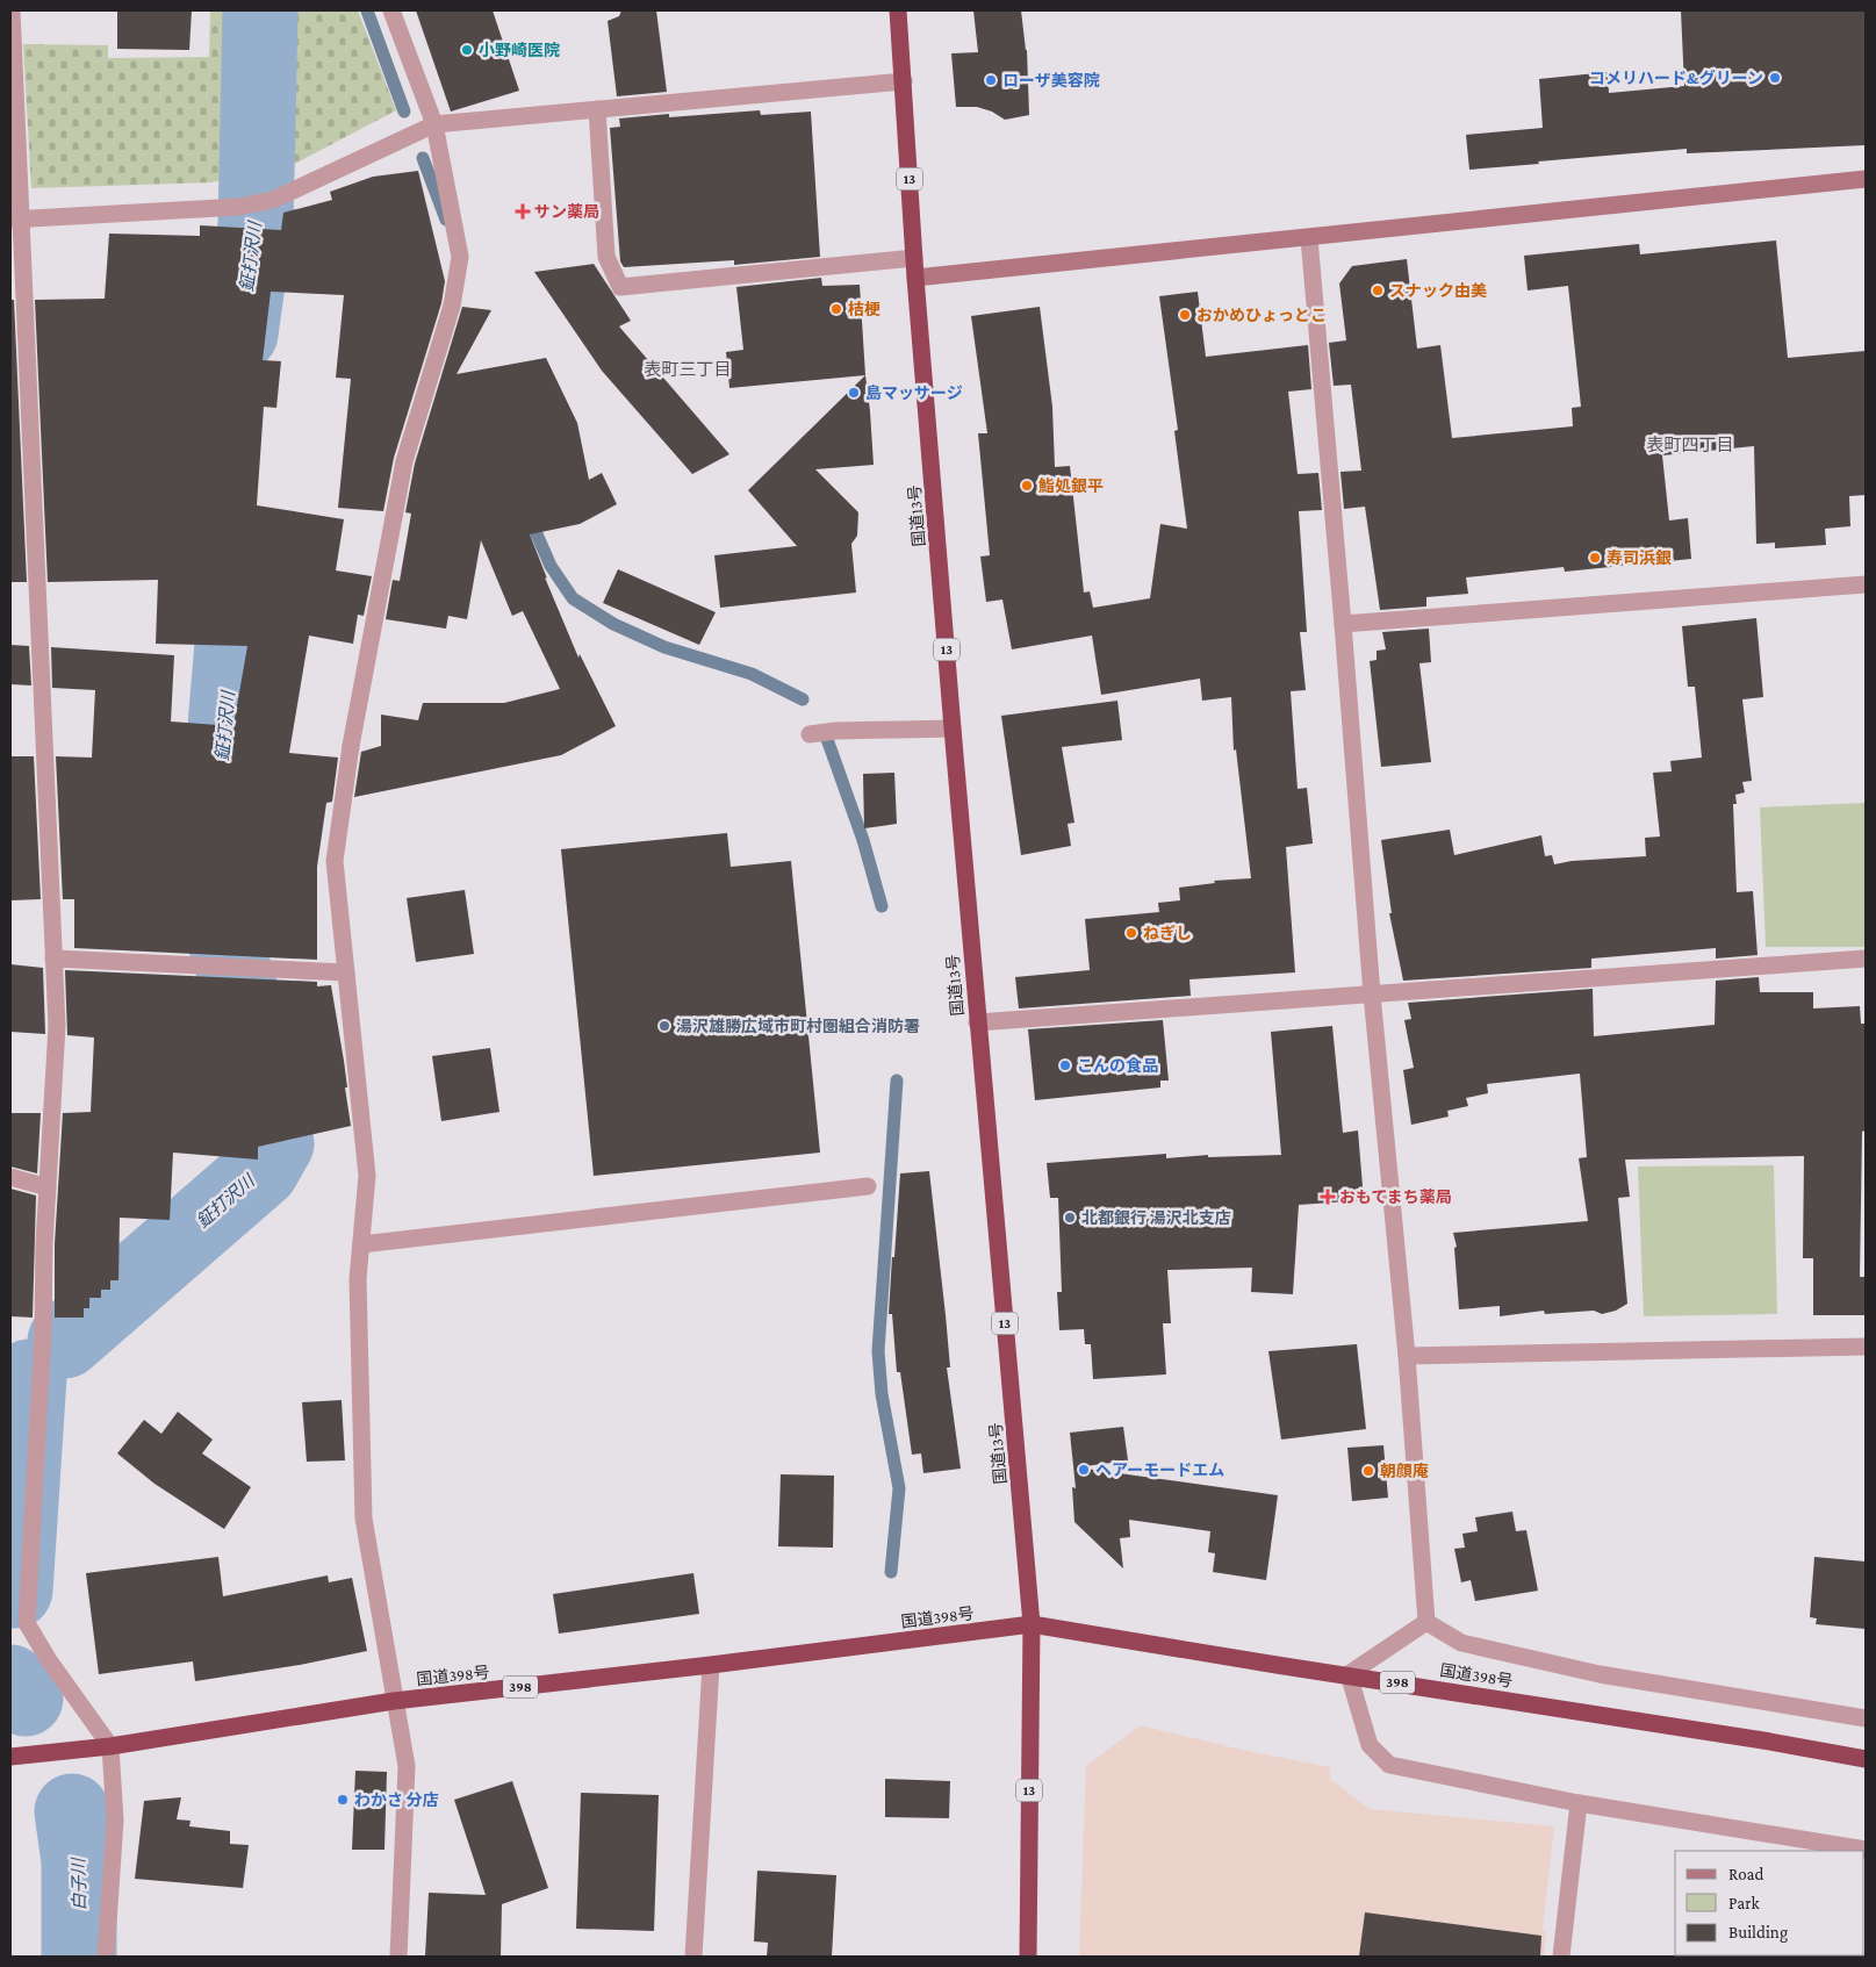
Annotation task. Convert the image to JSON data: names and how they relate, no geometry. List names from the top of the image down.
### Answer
{
  "streets": {
    "highway": [
      "13",
      "国道13号",
      "国道398号",
      "398"
    ]
  },
  "crossings": [
    ["国道13号", "国道398号"]
  ],
  "districts": ["表町三丁目", "表町四丁目"],
  "water": ["鉦打沢川", "白子川"],
  "places": {
    "other": [
      "小野崎医院",
      "コメリハード&グリーン",
      "ローザ美容院",
      "スナック由美",
      "桔梗",
      "おかめひょっとこ",
      "島マッサージ",
      "鮨処銀平",
      "寿司浜銀",
      "ねぎし",
      "湯沢雄勝広域市町村圏組合消防署",
      "こんの食品",
      "北都銀行 湯沢北支店",
      "ヘアーモードエム",
      "朝顔庵",
      "わかさ 分店"
    ],
    "health": ["サン薬局", "おもてまち薬局"]
  },
  "legend": ["Road", "Park", "Building"]
}
